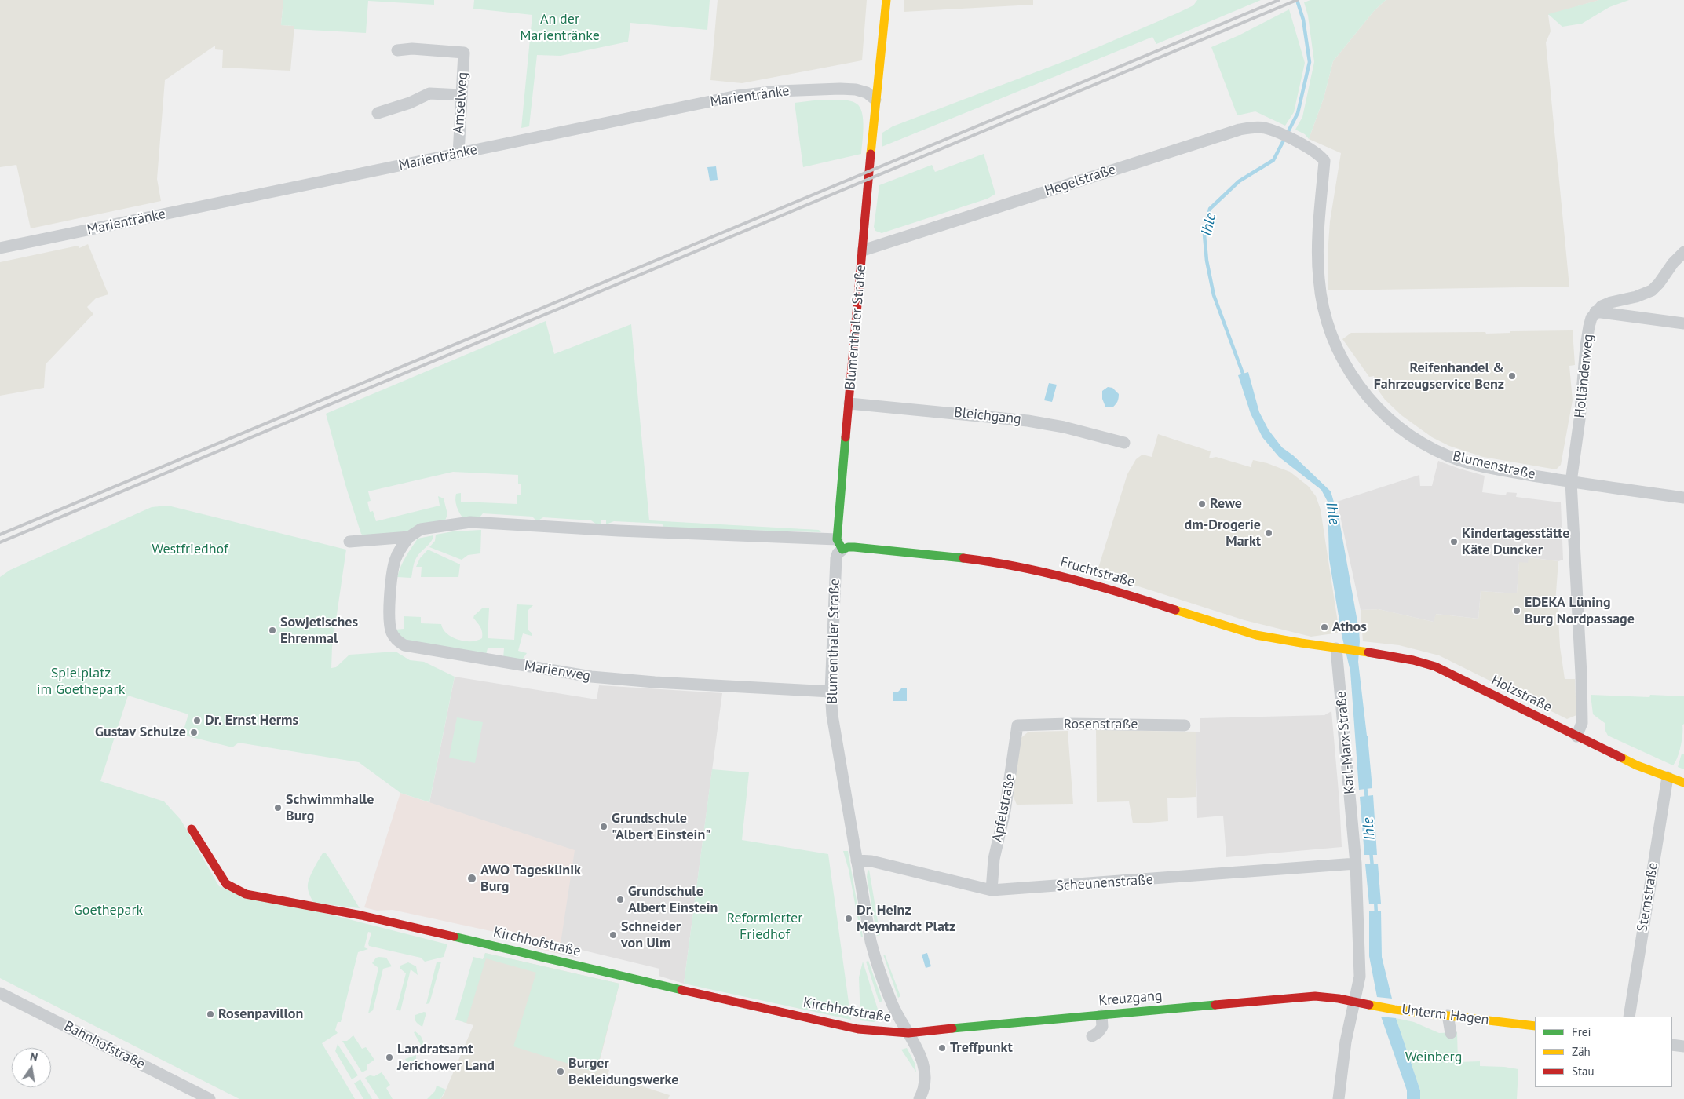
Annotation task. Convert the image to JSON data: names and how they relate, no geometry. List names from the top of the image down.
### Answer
{
  "streets": {
    "street": [
      "Marientränke",
      "Amselweg",
      "Hegelstraße",
      "Blumenthaler Straße",
      "Holländerweg",
      "Bleichgang",
      "Blumenstraße",
      "Fruchtstraße",
      "Marienweg",
      "Holzstraße",
      "Rosenstraße",
      "Karl-Marx-Straße",
      "Apfelstraße",
      "Scheunenstraße",
      "Sternstraße",
      "Kirchhofstraße",
      "Kreuzgang",
      "Unterm Hagen",
      "Bahnhofstraße"
    ]
  },
  "crossings": [
    ["Marientränke", "Amselweg"],
    ["Marientränke", "Blumenthaler Straße"],
    ["Hegelstraße", "Blumenthaler Straße"],
    ["Hegelstraße", "Blumenstraße"],
    ["Blumenthaler Straße", "Bleichgang"],
    ["Blumenthaler Straße", "Fruchtstraße"],
    ["Blumenthaler Straße", "Marienweg"],
    ["Blumenthaler Straße", "Scheunenstraße"],
    ["Blumenthaler Straße", "Kirchhofstraße"],
    ["Blumenthaler Straße", "Kreuzgang"],
    ["Holländerweg", "Blumenstraße"],
    ["Fruchtstraße", "Holzstraße"],
    ["Fruchtstraße", "Karl-Marx-Straße"],
    ["Holzstraße", "Karl-Marx-Straße"],
    ["Holzstraße", "Sternstraße"],
    ["Rosenstraße", "Apfelstraße"],
    ["Karl-Marx-Straße", "Scheunenstraße"],
    ["Karl-Marx-Straße", "Kreuzgang"],
    ["Karl-Marx-Straße", "Unterm Hagen"],
    ["Apfelstraße", "Scheunenstraße"],
    ["Kirchhofstraße", "Kreuzgang"],
    ["Kreuzgang", "Unterm Hagen"]
  ],
  "water": ["Ihle"],
  "parks": [
    "An der Marientränke",
    "Westfriedhof",
    "Spielplatz im Goethepark",
    "Goethepark",
    "Reformierter Friedhof",
    "Weinberg"
  ],
  "places": [
    "Reifenhandel & Fahrzeugservice Benz",
    "Rewe",
    "dm-Drogerie Markt",
    "Kindertagesstätte Käte Duncker",
    "EDEKA Lüning Burg Nordpassage",
    "Athos",
    "Sowjetisches Ehrenmal",
    "Dr. Ernst Herms",
    "Gustav Schulze",
    "Schwimmhalle Burg",
    "Grundschule \"Albert Einstein\"",
    "AWO Tagesklinik Burg",
    "Grundschule Albert Einstein",
    "Dr. Heinz Meynhardt Platz",
    "Schneider von Ulm",
    "Rosenpavillon",
    "Treffpunkt",
    "Landratsamt Jerichower Land",
    "Burger Bekleidungswerke"
  ],
  "legend": ["Frei", "Zäh", "Stau"],
  "north": "top"
}
